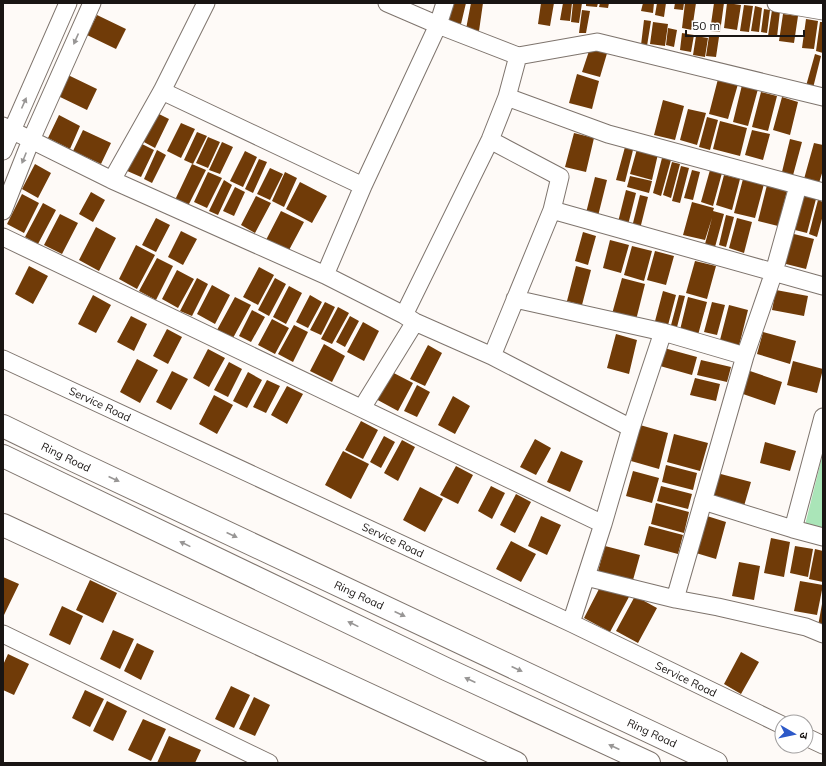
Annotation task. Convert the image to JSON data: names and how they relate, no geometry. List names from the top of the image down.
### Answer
{
  "streets": {
    "main road": ["Ring Road"],
    "street": ["Service Road"]
  },
  "scale_bar": "50 m",
  "north": "right"
}
